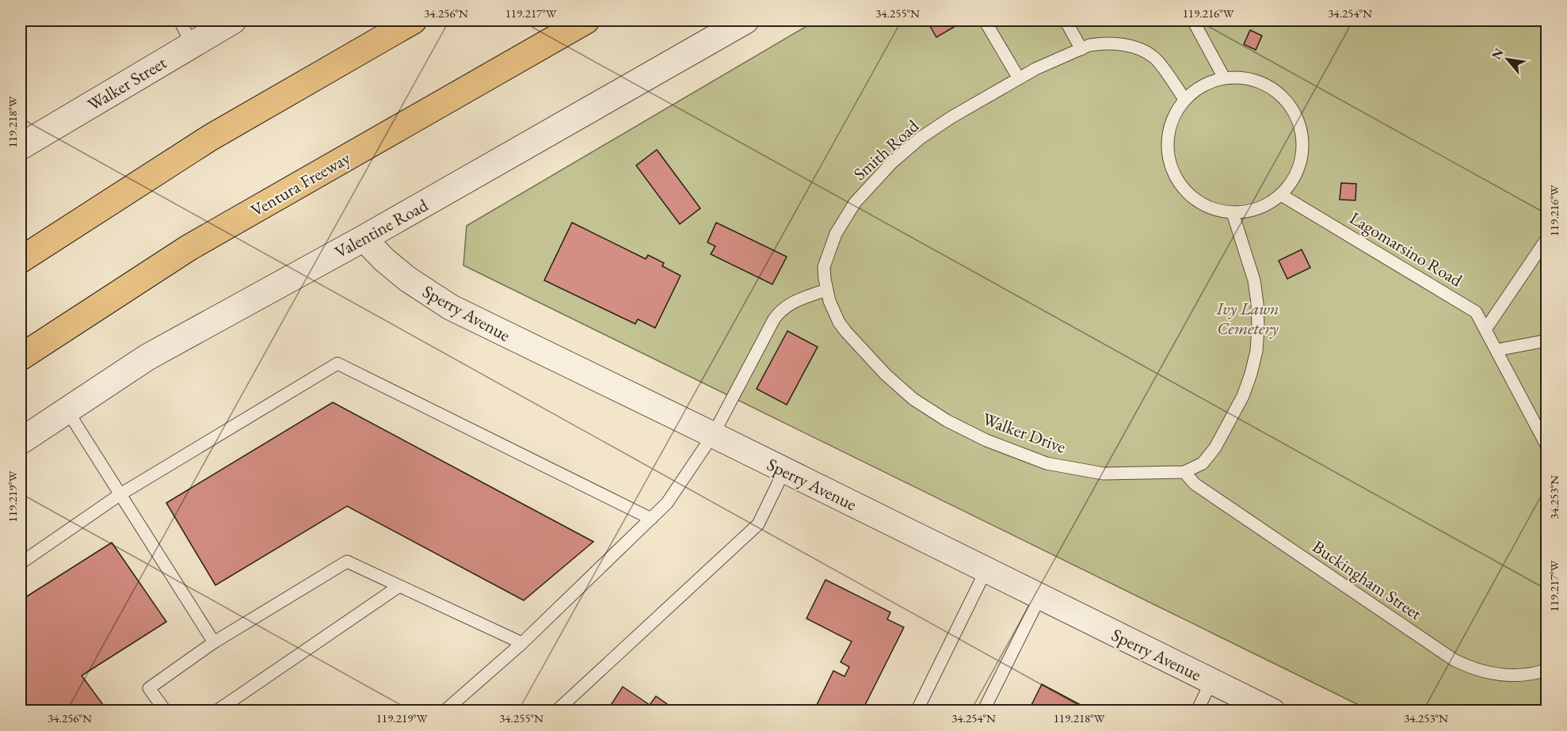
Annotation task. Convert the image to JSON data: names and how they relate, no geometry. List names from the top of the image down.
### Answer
{
  "streets": {
    "highway": ["Ventura Freeway"],
    "street": ["Walker Street", "Valentine Road", "Sperry Avenue"],
    "lane": [
      "Smith Road",
      "Lagomarsino Road",
      "Walker Drive",
      "Buckingham Street"
    ]
  },
  "crossings": [
    ["Smith Road", "Lagomarsino Road"],
    ["Smith Road", "Walker Drive"],
    ["Valentine Road", "Sperry Avenue"],
    ["Lagomarsino Road", "Walker Drive"],
    ["Walker Drive", "Buckingham Street"]
  ],
  "parks": ["Ivy Lawn Cemetery"],
  "north": "top left",
  "coordinates": [
    "34.256°N",
    "119.217°W",
    "34.255°N",
    "119.216°W",
    "34.254°N",
    "119.218°W",
    "119.219°W",
    "34.253°N"
  ]
}
